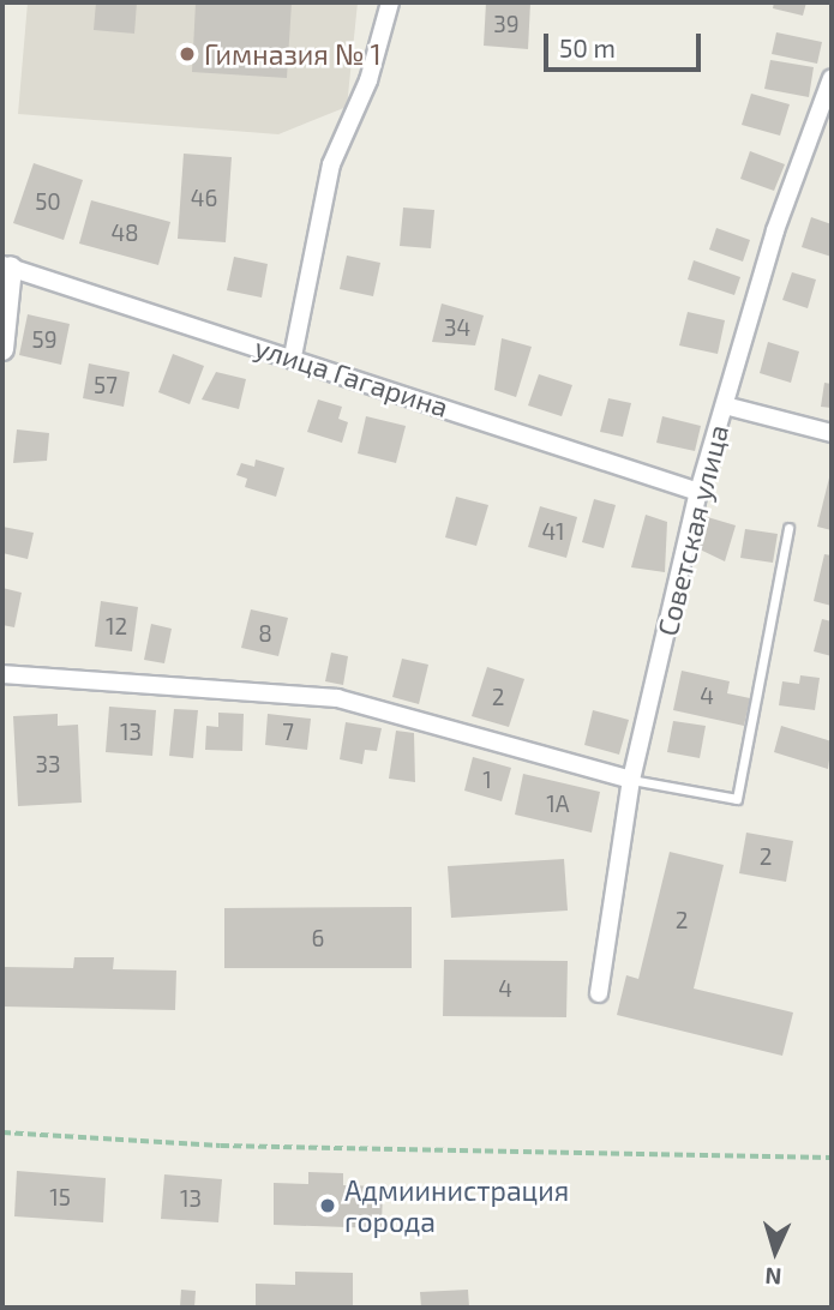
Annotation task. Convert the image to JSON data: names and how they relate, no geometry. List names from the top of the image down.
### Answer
{
  "streets": {
    "street": ["улица Гагарина", "Советская улица"]
  },
  "crossings": [
    ["улица Гагарина", "Советская улица"]
  ],
  "places": ["Гимназия № 1", "Адмиинистрация города"],
  "house_numbers": [
    "39",
    "46",
    "50",
    "48",
    "34",
    "59",
    "57",
    "41",
    "12",
    "8",
    "4",
    "2",
    "13",
    "7",
    "33",
    "1",
    "1А",
    "2",
    "2",
    "6",
    "4",
    "15",
    "13"
  ],
  "scale_bar": "50 m",
  "north": "bottom"
}
